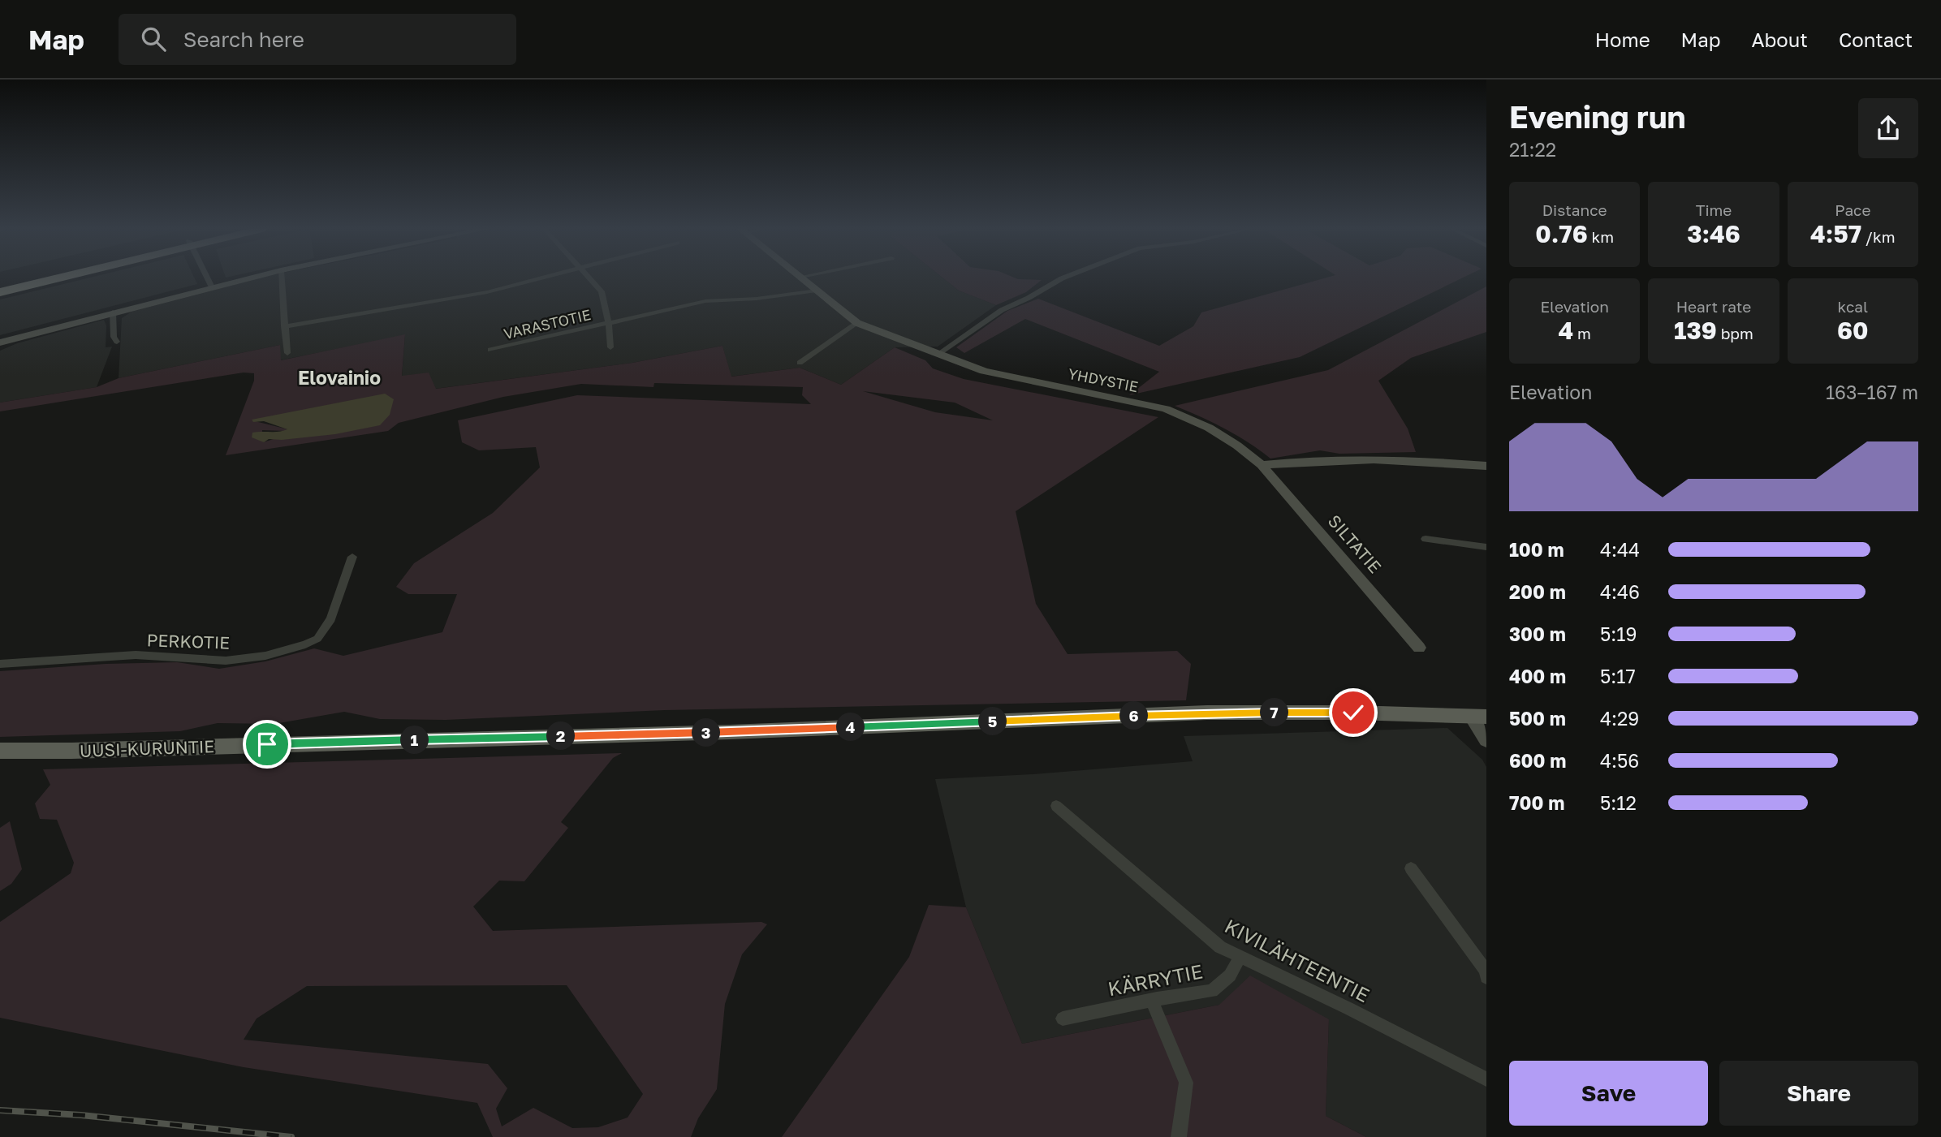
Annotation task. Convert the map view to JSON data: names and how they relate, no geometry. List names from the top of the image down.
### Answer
{
  "streets": {
    "main road": ["UUSI-KURUNTIE"],
    "street": [
      "VARASTOTIE",
      "YHDYSTIE",
      "SILTATIE",
      "PERKOTIE",
      "KIVILÄHTEENTIE",
      "KÄRRYTIE"
    ]
  },
  "crossings": [
    ["YHDYSTIE", "SILTATIE"],
    ["KIVILÄHTEENTIE", "KÄRRYTIE"]
  ],
  "districts": ["Elovainio"],
  "page": {
    "header": "Map",
    "search": "Search here",
    "nav": [
      "Home",
      "Map",
      "About",
      "Contact"
    ],
    "heading": ["Evening run", "21:22"],
    "stats": [
      ["Distance", "0.76 km"],
      ["Time", "3:46"],
      ["Pace", "4:57 /km"],
      ["Elevation", "4 m"],
      ["Heart rate", "139 bpm"],
      ["kcal", "60"]
    ],
    "chart": ["Elevation", "163–167 m"],
    "list": [
      {
        "name": "100 m",
        "note": "4:44"
      },
      {
        "name": "200 m",
        "note": "4:46"
      },
      {
        "name": "300 m",
        "note": "5:19"
      },
      {
        "name": "400 m",
        "note": "5:17"
      },
      {
        "name": "500 m",
        "note": "4:29"
      },
      {
        "name": "600 m",
        "note": "4:56"
      },
      {
        "name": "700 m",
        "note": "5:12"
      }
    ],
    "pins": [
      "7",
      "6",
      "5",
      "4",
      "3",
      "2",
      "1"
    ],
    "buttons": ["Save", "Share"]
  }
}
